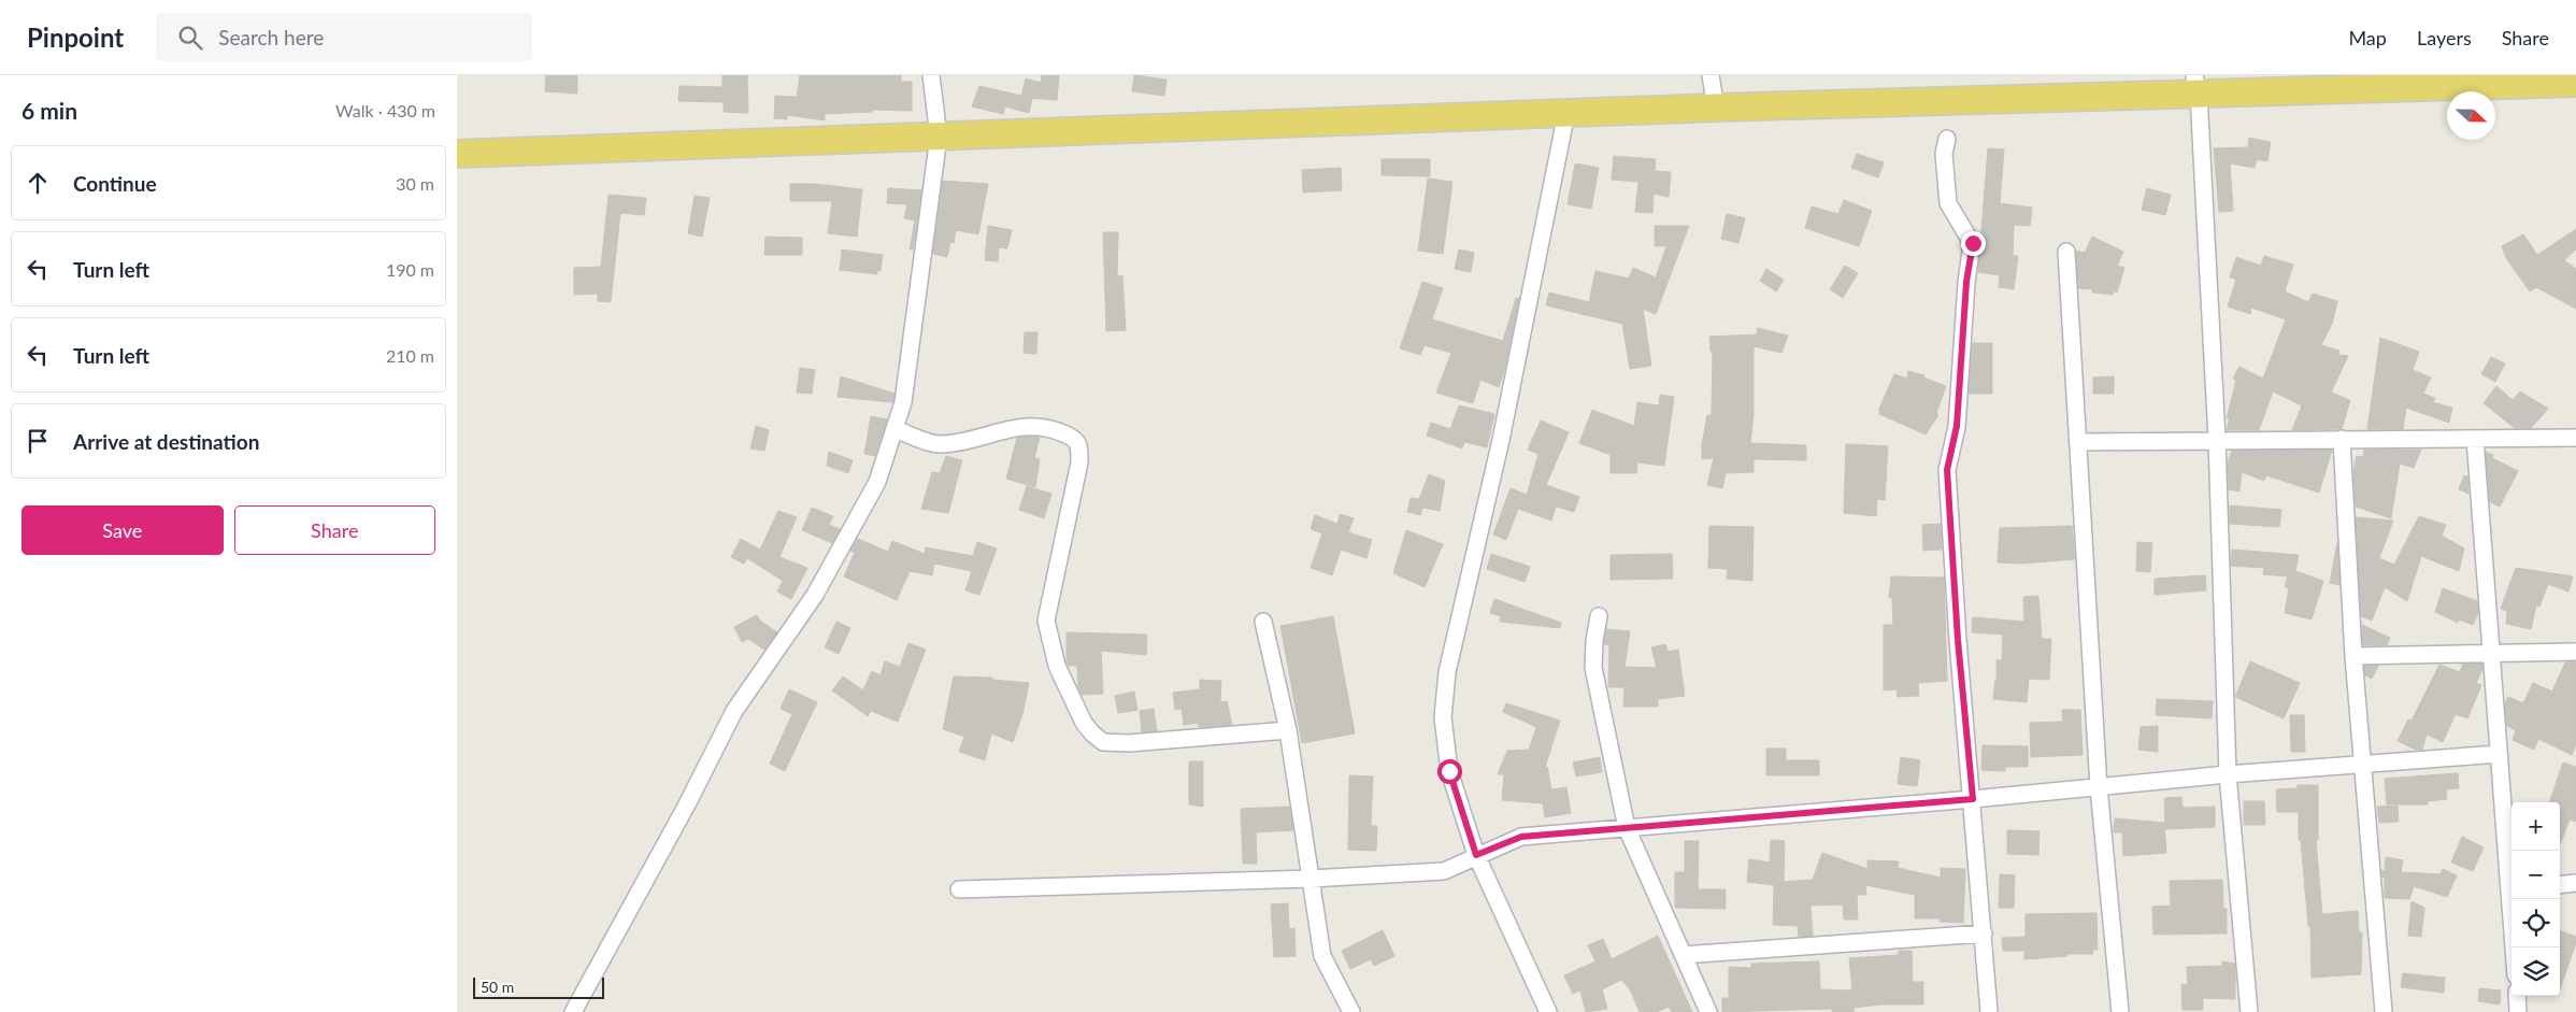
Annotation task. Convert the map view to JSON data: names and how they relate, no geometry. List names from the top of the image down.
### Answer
{
  "scale_bar": "50 m",
  "north": "right",
  "page": {
    "header": "Pinpoint",
    "search": "Search here",
    "nav": ["Map", "Layers", "Share"],
    "heading": ["6 min", "Walk · 430 m"],
    "list": [
      ["Continue", "30 m"],
      ["Turn left", "190 m"],
      ["Turn left", "210 m"],
      "Arrive at destination"
    ],
    "buttons": ["Save", "Share"],
    "map_buttons": ["+", "−"],
    "scale": "50 m"
  }
}
